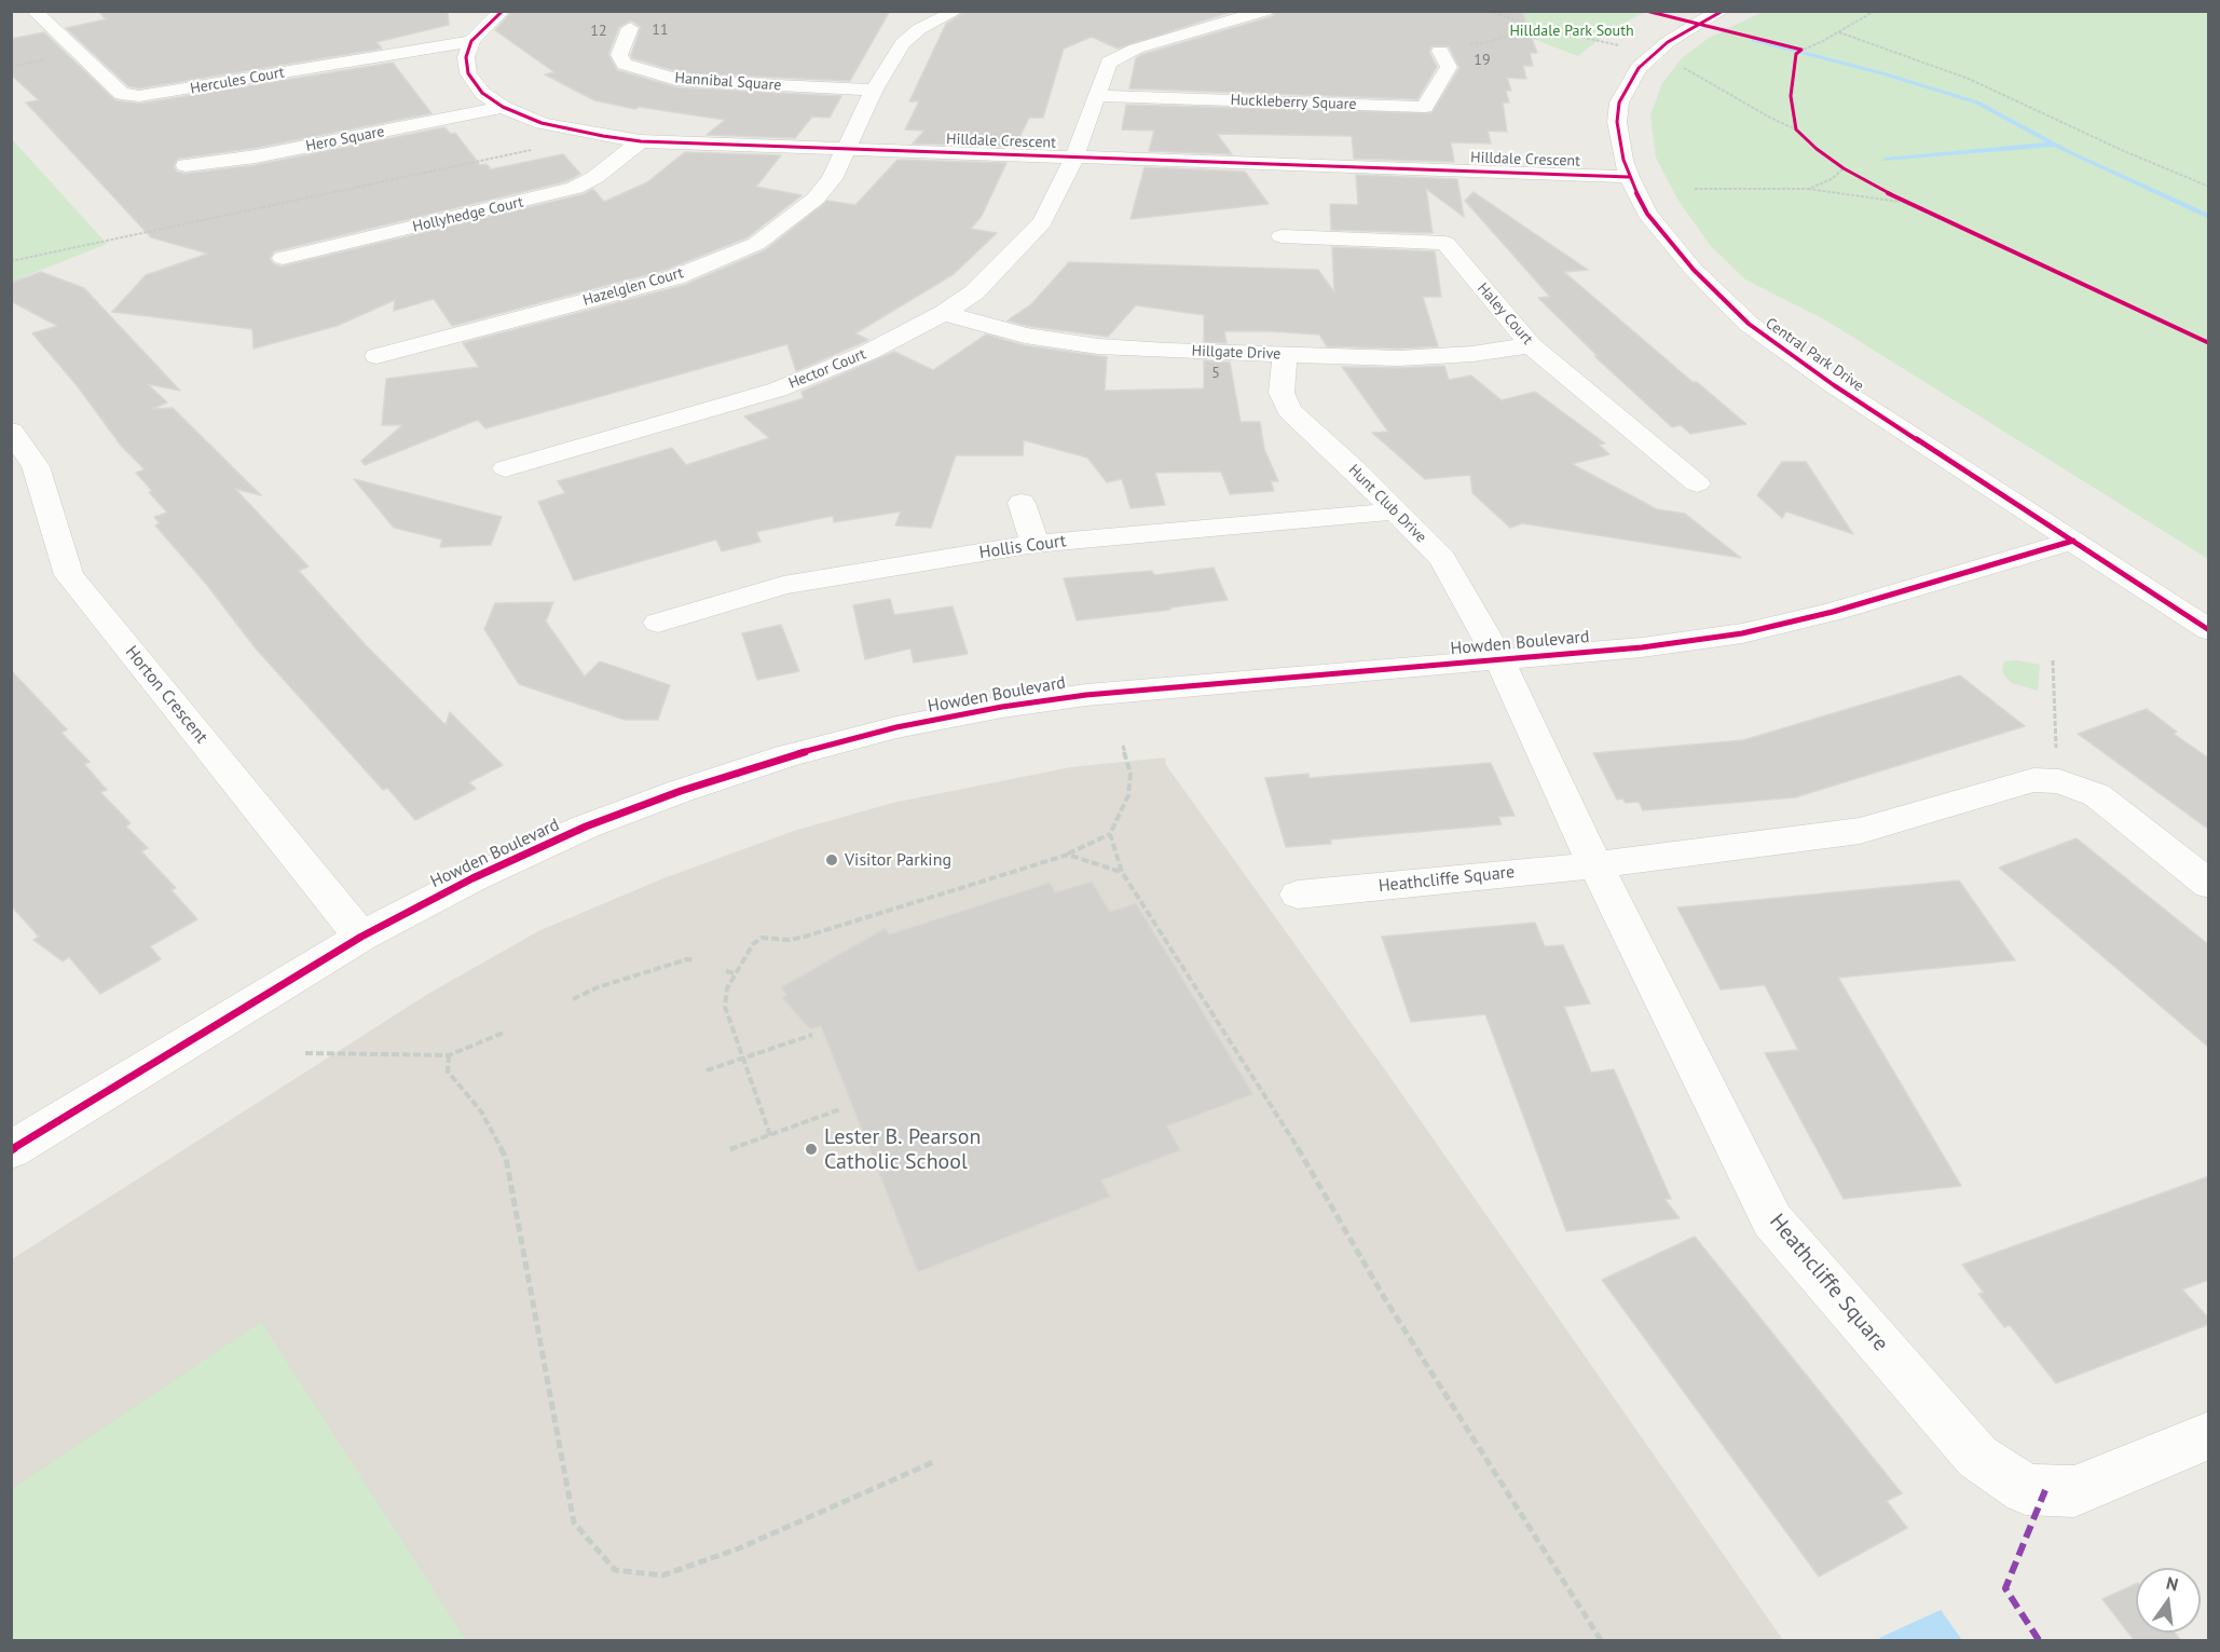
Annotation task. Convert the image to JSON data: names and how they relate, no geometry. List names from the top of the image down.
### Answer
{
  "streets": {
    "street": [
      "Hercules Court",
      "Hannibal Square",
      "Huckleberry Square",
      "Hero Square",
      "Hilldale Crescent",
      "Hollyhedge Court",
      "Hazelglen Court",
      "Haley Court",
      "Hillgate Drive",
      "Central Park Drive",
      "Hector Court",
      "Hunt Club Drive",
      "Hollis Court",
      "Howden Boulevard",
      "Horton Crescent",
      "Heathcliffe Square"
    ]
  },
  "crossings": [
    ["Hercules Court", "Hilldale Crescent"],
    ["Hannibal Square", "Hazelglen Court"],
    ["Huckleberry Square", "Hector Court"],
    ["Hero Square", "Hilldale Crescent"],
    ["Hilldale Crescent", "Hollyhedge Court"],
    ["Hilldale Crescent", "Hazelglen Court"],
    ["Hilldale Crescent", "Central Park Drive"],
    ["Hilldale Crescent", "Hector Court"],
    ["Haley Court", "Hillgate Drive"],
    ["Hillgate Drive", "Hector Court"],
    ["Hillgate Drive", "Hunt Club Drive"],
    ["Central Park Drive", "Howden Boulevard"],
    ["Hunt Club Drive", "Hollis Court"],
    ["Hunt Club Drive", "Howden Boulevard"],
    ["Hunt Club Drive", "Heathcliffe Square"],
    ["Howden Boulevard", "Horton Crescent"],
    ["Howden Boulevard", "Heathcliffe Square"]
  ],
  "parks": ["Hilldale Park South"],
  "places": ["Visitor Parking", "Lester B. Pearson Catholic School"],
  "house_numbers": [
    "11",
    "12",
    "19",
    "5"
  ],
  "north": "top"
}
